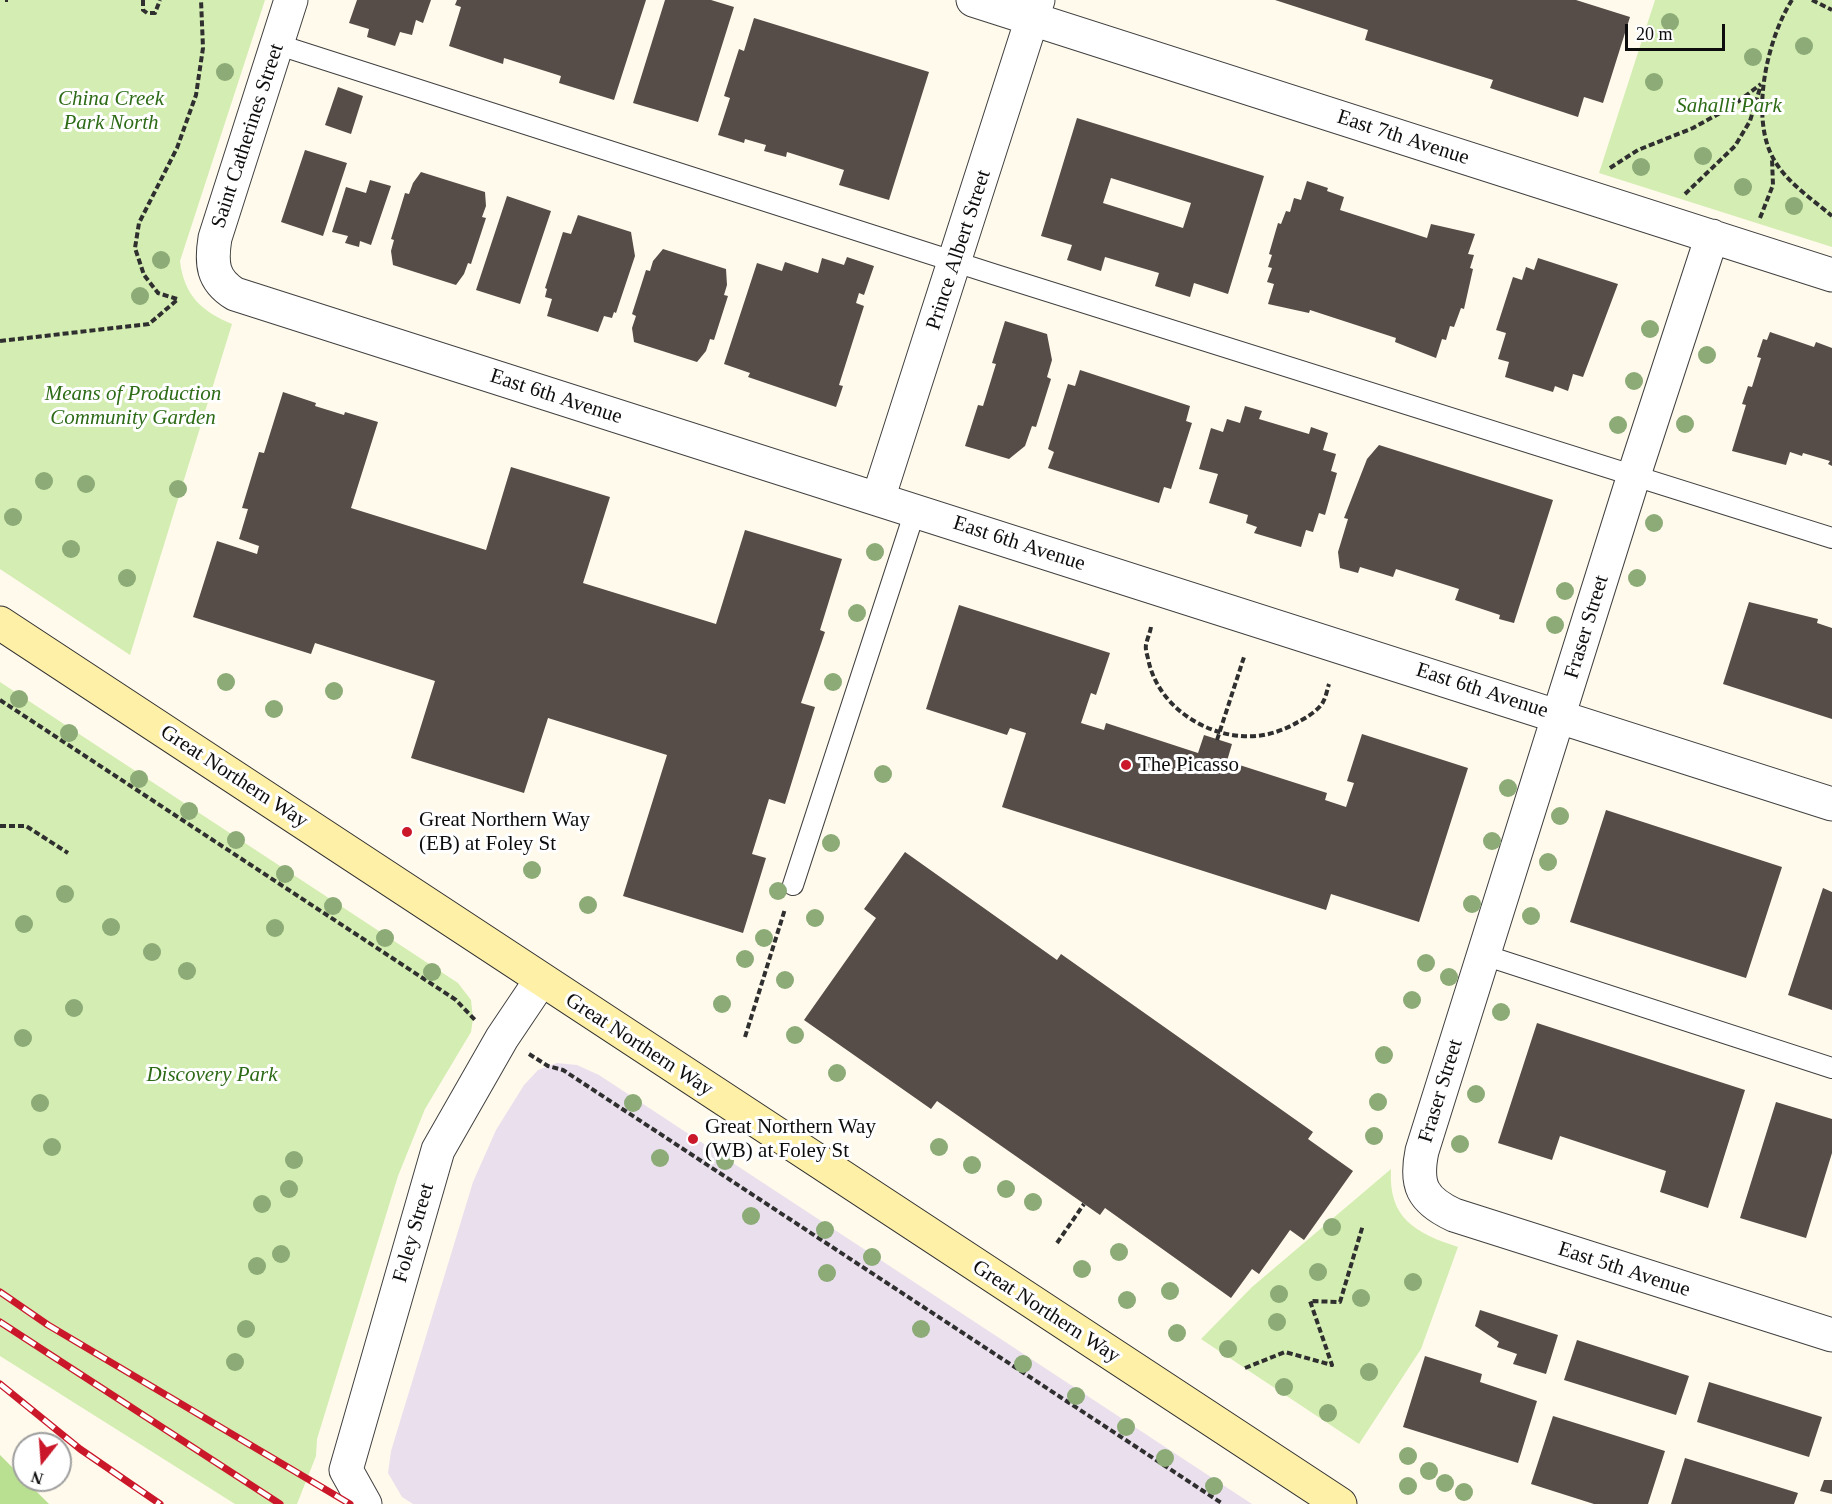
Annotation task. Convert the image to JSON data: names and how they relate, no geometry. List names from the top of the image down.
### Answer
{
  "streets": {
    "main road": ["Great Northern Way"],
    "street": [
      "Saint Catherines Street",
      "East 7th Avenue",
      "Prince Albert Street",
      "East 6th Avenue",
      "Fraser Street",
      "Foley Street",
      "East 5th Avenue"
    ]
  },
  "crossings": [
    ["Saint Catherines Street", "East 6th Avenue"],
    ["East 7th Avenue", "Prince Albert Street"],
    ["East 7th Avenue", "Fraser Street"],
    ["Prince Albert Street", "East 6th Avenue"],
    ["East 6th Avenue", "Fraser Street"],
    ["Fraser Street", "East 5th Avenue"],
    ["Great Northern Way", "Foley Street"]
  ],
  "parks": [
    "China Creek Park North",
    "Sahalli Park",
    "Means of Production Community Garden",
    "Discovery Park"
  ],
  "places": ["The Picasso", "Great Northern Way (EB) at Foley St", "Great Northern Way (WB) at Foley St"],
  "scale_bar": "20 m",
  "north": "bottom"
}
